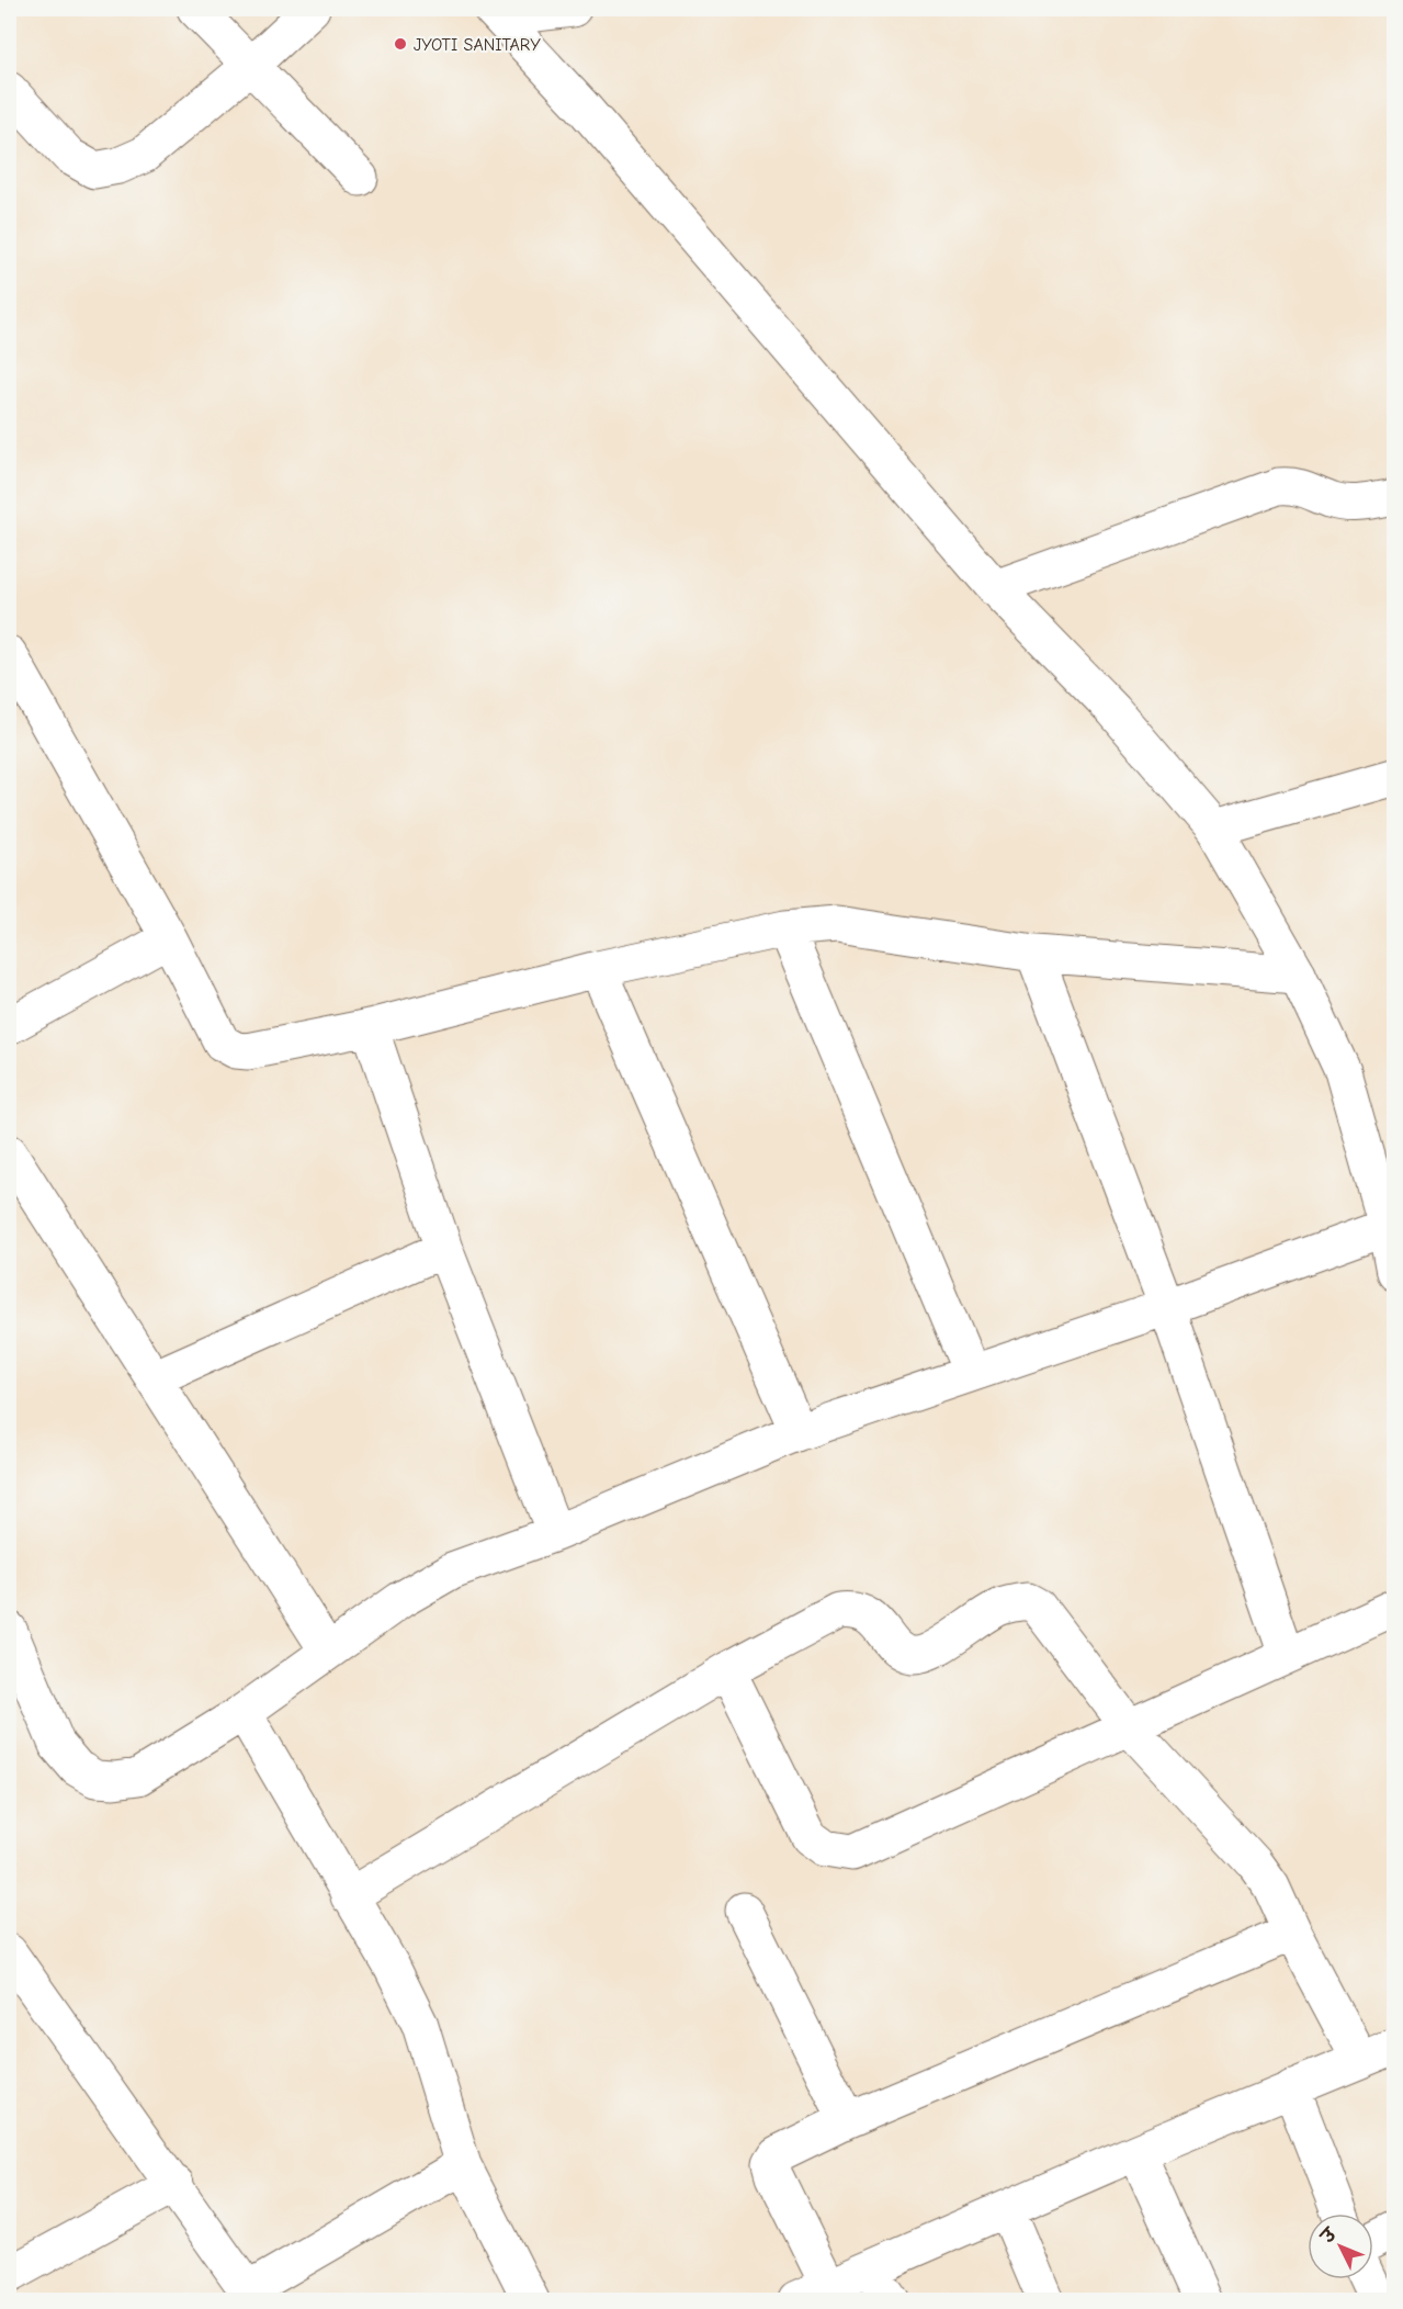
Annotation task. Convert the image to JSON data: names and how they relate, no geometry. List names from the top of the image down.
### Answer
{
  "places": ["JYOTI SANITARY"],
  "north": "top left"
}
